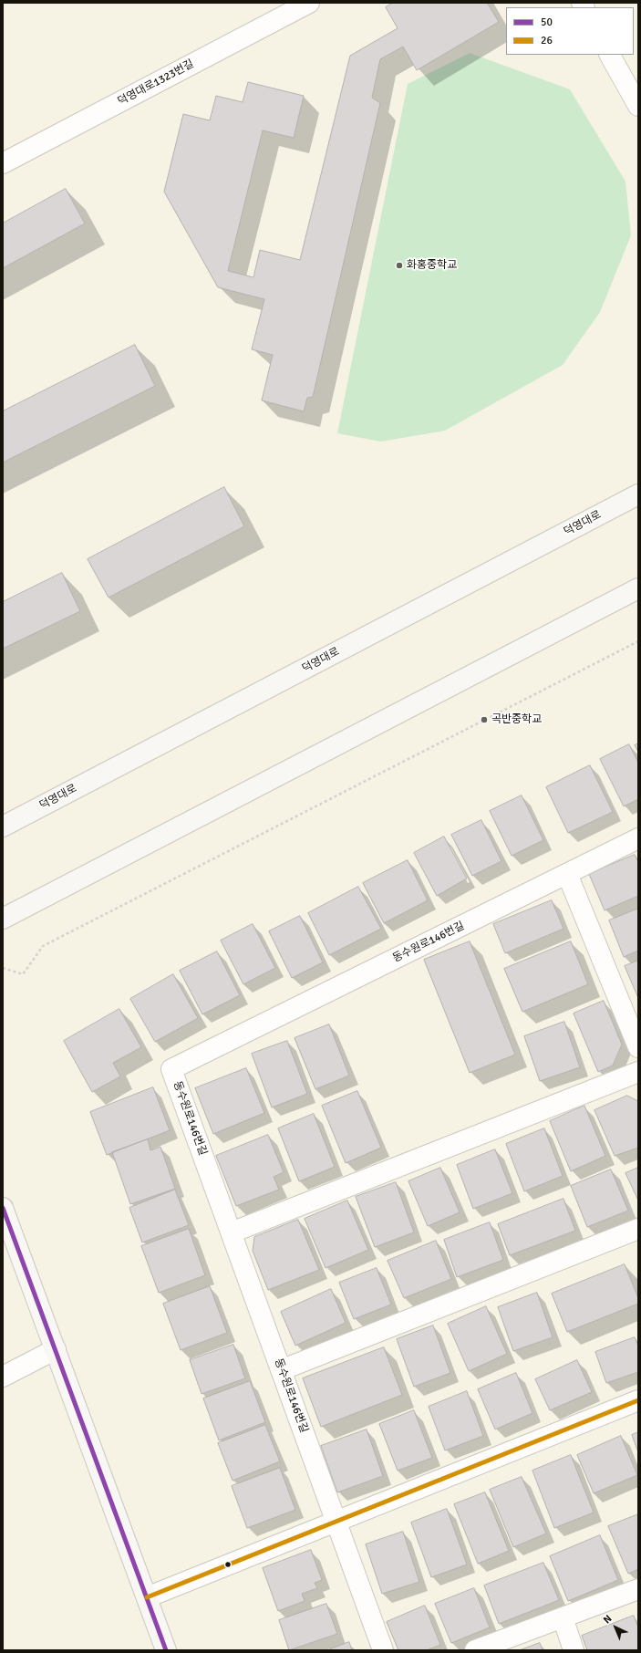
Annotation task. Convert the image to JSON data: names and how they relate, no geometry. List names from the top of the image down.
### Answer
{
  "streets": {
    "main road": ["덕영대로"],
    "street": ["덕영대로1323번길", "동수원로146번길"]
  },
  "places": ["화홍중학교", "곡반중학교"],
  "lines": ["transit line 50", "transit line 26"],
  "legend": ["50", "26"],
  "north": "top left"
}
